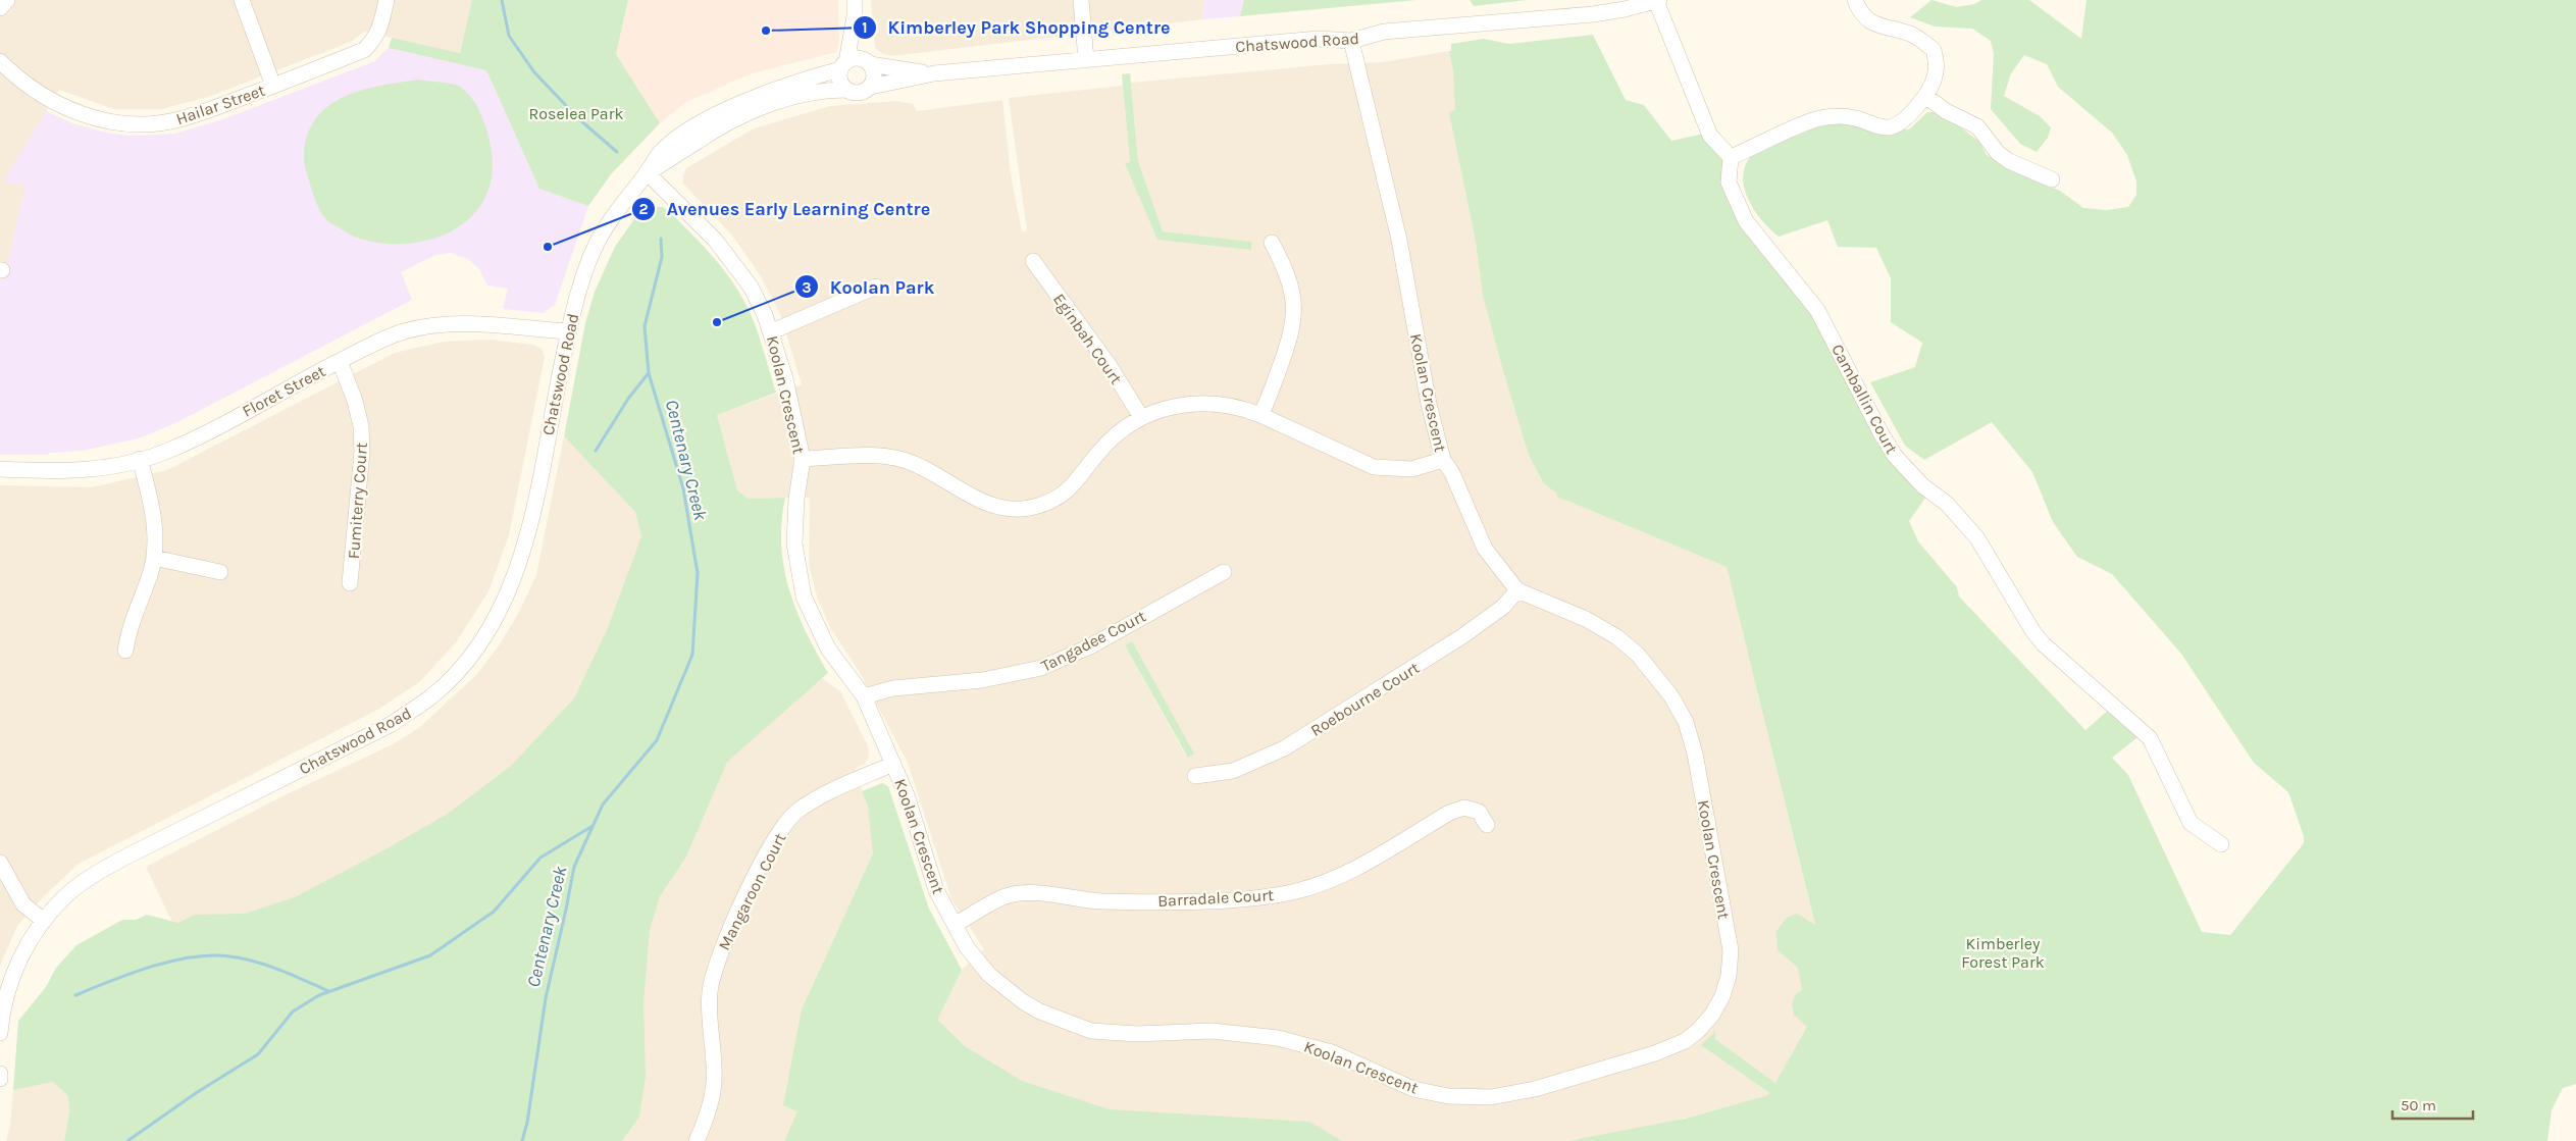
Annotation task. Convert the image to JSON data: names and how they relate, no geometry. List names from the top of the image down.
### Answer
{
  "streets": {
    "street": [
      "Chatswood Road",
      "Hailar Street",
      "Eginbah Court",
      "Floret Street",
      "Koolan Crescent",
      "Camballin Court",
      "Fumiterry Court",
      "Tangadee Court",
      "Roebourne Court",
      "Mangaroon Court",
      "Barradale Court"
    ]
  },
  "crossings": [
    ["Chatswood Road", "Floret Street"],
    ["Chatswood Road", "Koolan Crescent"],
    ["Floret Street", "Fumiterry Court"],
    ["Koolan Crescent", "Tangadee Court"],
    ["Koolan Crescent", "Roebourne Court"],
    ["Koolan Crescent", "Mangaroon Court"],
    ["Koolan Crescent", "Barradale Court"]
  ],
  "water": ["Centenary Creek"],
  "parks": ["Roselea Park", "Kimberley Forest Park"],
  "places": ["Kimberley Park Shopping Centre", "Avenues Early Learning Centre", "Koolan Park"],
  "scale_bar": "50 m"
}
